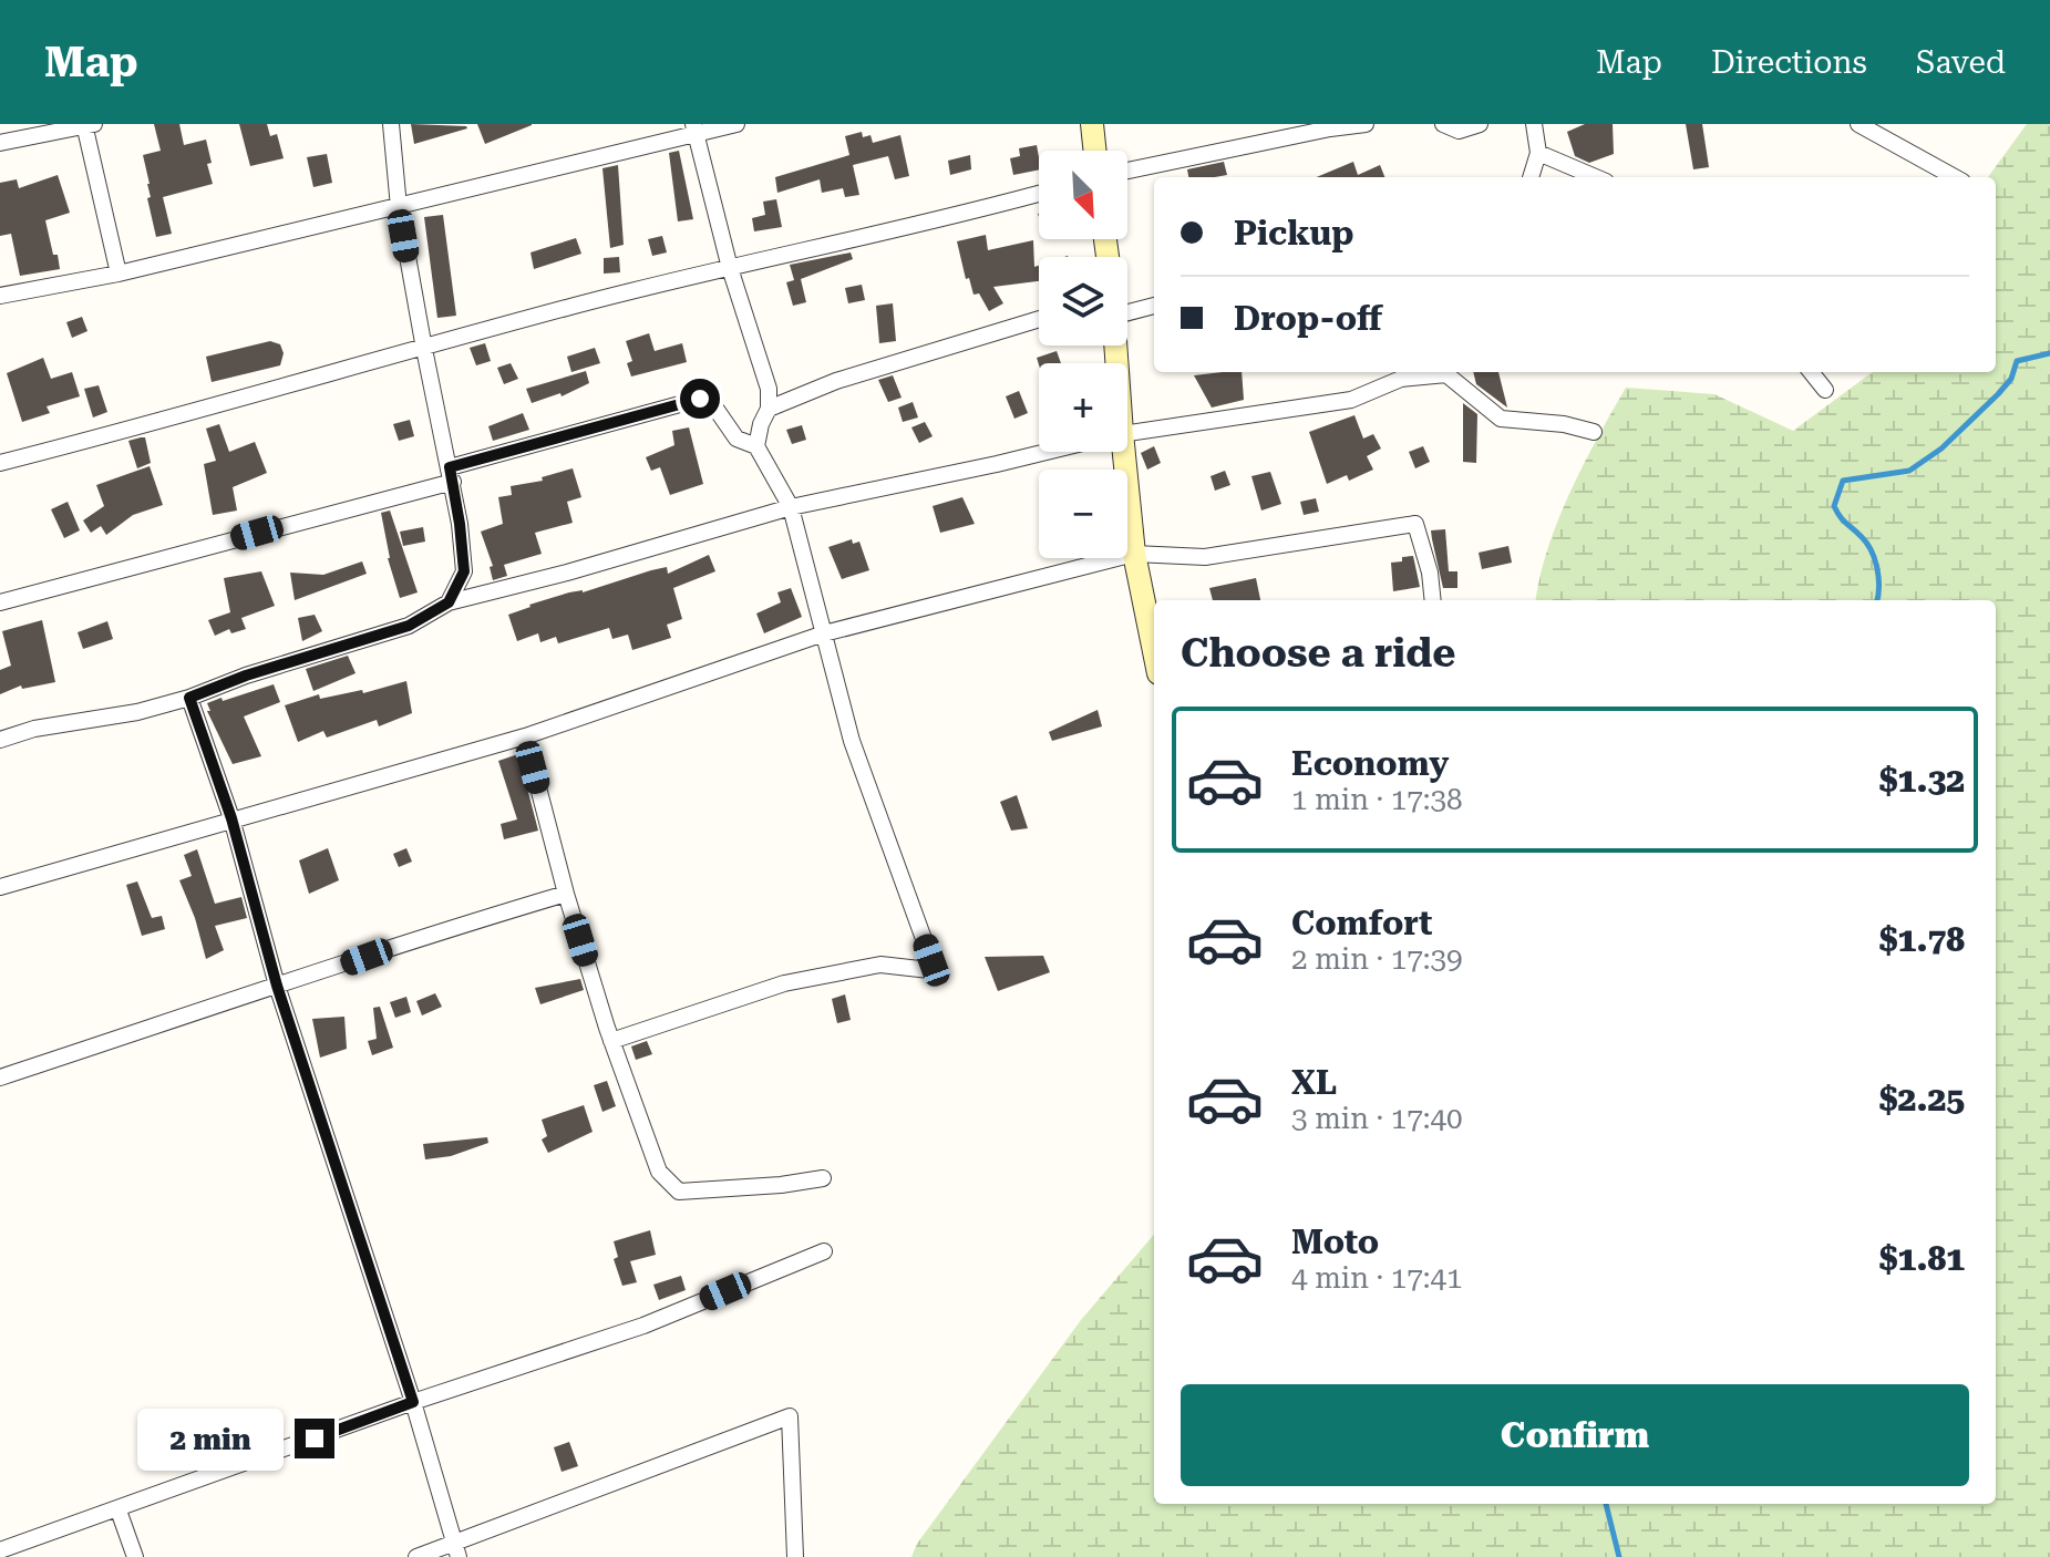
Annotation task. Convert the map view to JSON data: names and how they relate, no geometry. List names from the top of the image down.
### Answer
{
  "north": "bottom right",
  "page": {
    "header": "Map",
    "nav": ["Map", "Directions", "Saved"],
    "map_buttons": ["+", "−"],
    "banner": ["Pickup", "Drop-off"],
    "heading": "Choose a ride",
    "list": [
      {
        "name": "Economy",
        "note": "1 min · 17:38",
        "value": "$1.32"
      },
      {
        "name": "Comfort",
        "note": "2 min · 17:39",
        "value": "$1.78"
      },
      {
        "name": "XL",
        "note": "3 min · 17:40",
        "value": "$2.25"
      },
      {
        "name": "Moto",
        "note": "4 min · 17:41",
        "value": "$1.81"
      }
    ],
    "buttons": "Confirm",
    "bubble": "2 min"
  }
}
